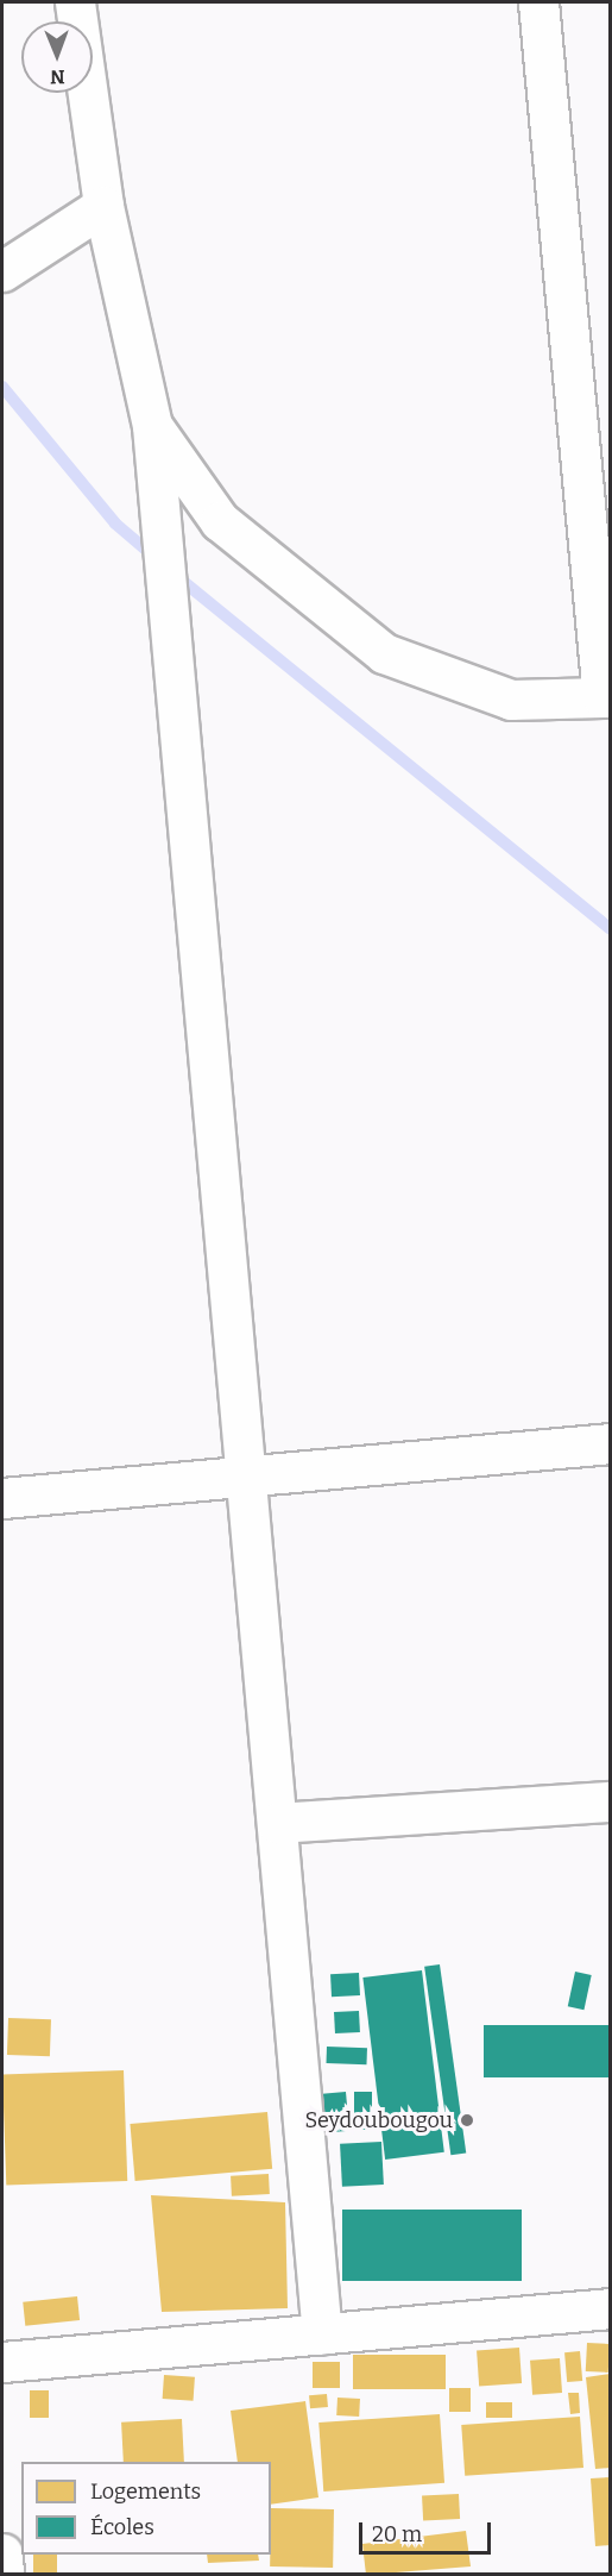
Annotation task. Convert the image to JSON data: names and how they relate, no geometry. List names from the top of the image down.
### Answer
{
  "places": ["Seydoubougou"],
  "legend": ["Logements", "Écoles"],
  "scale_bar": "20 m",
  "north": "bottom"
}
